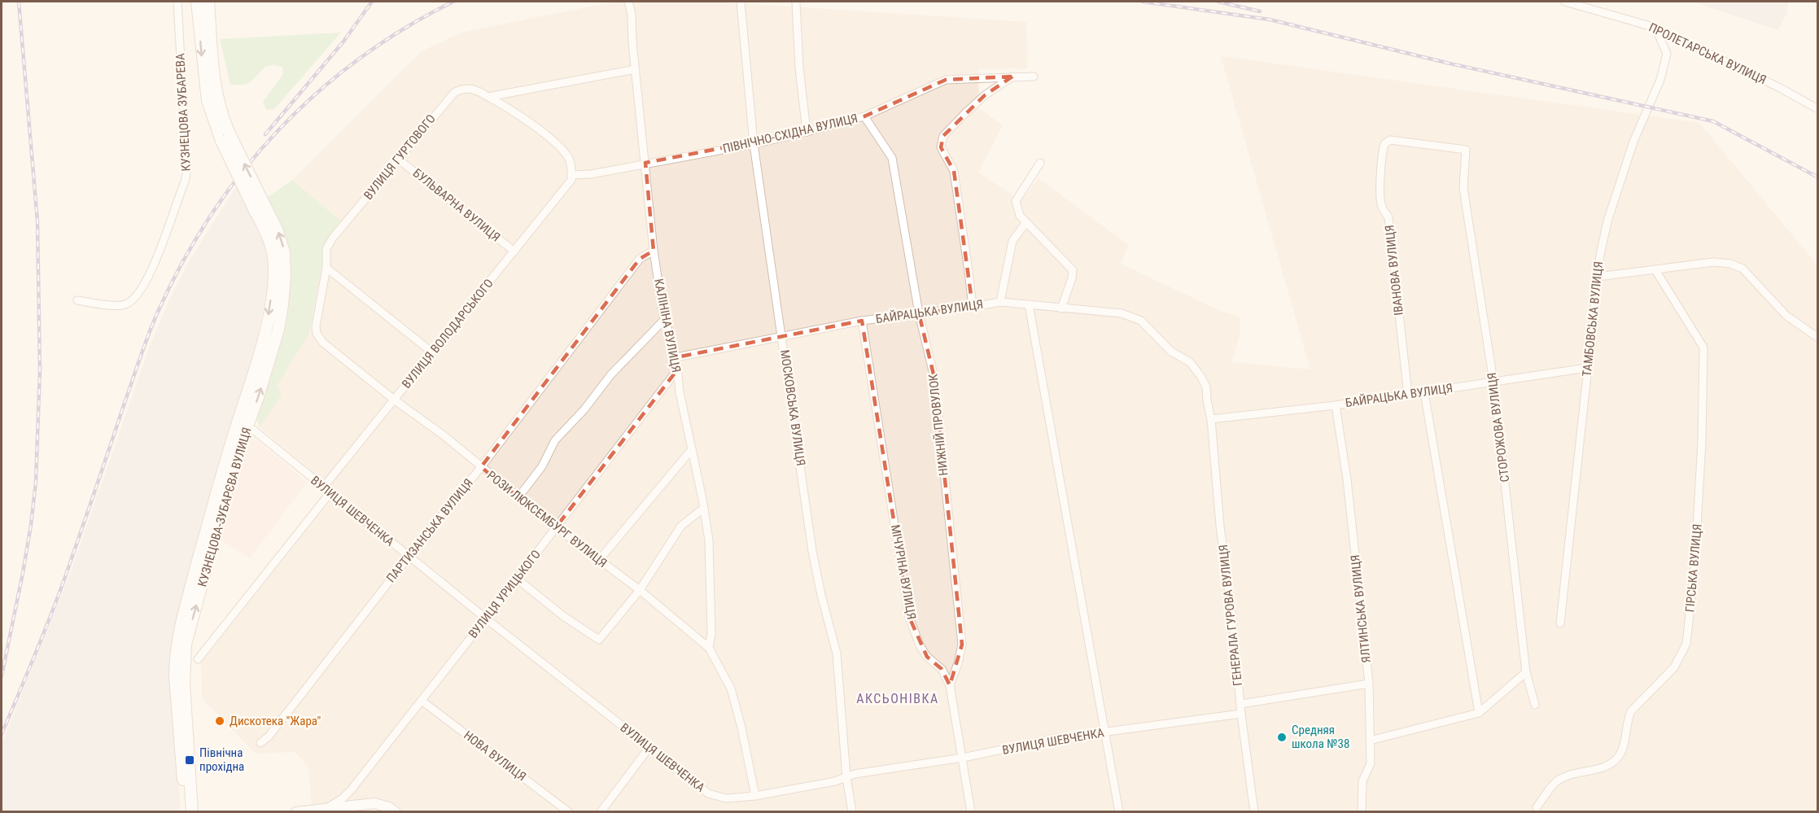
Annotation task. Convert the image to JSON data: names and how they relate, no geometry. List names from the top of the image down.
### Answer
{
  "streets": {
    "main road": ["КУЗНЕЦОВА-ЗУБАРЄВА ВУЛИЦЯ"],
    "street": [
      "ПРОЛЕТАРСЬКА ВУЛИЦЯ",
      "КУЗНЕЦОВА ЗУБАРЕВА",
      "ПІВНІЧНО-СХІДНА ВУЛИЦЯ",
      "ВУЛИЦЯ ГУРТОВОГО",
      "БУЛЬВАРНА ВУЛИЦЯ",
      "ІВАНОВА ВУЛИЦЯ",
      "БАЙРАЦЬКА ВУЛИЦЯ",
      "ТАМБОВСЬКА ВУЛИЦЯ",
      "КАЛІНІНА ВУЛИЦЯ",
      "ВУЛИЦЯ ВОЛОДАРСЬКОГО",
      "МОСКОВСЬКА ВУЛИЦЯ",
      "НИЖНІЙ ПРОВУЛОК",
      "СТОРОЖОВА ВУЛИЦЯ",
      "ВУЛИЦЯ ШЕВЧЕНКА",
      "РОЗИ ЛЮКСЕМБУРГ ВУЛИЦЯ",
      "ПАРТИЗАНСЬКА ВУЛИЦЯ",
      "ГІРСЬКА ВУЛИЦЯ",
      "МІЧУРІНА ВУЛИЦЯ",
      "ВУЛИЦЯ УРИЦЬКОГО",
      "ЯЛТИНСЬКА ВУЛИЦЯ",
      "ГЕНЕРАЛА ГУРОВА ВУЛИЦЯ",
      "НОВА ВУЛИЦЯ"
    ]
  },
  "crossings": [
    ["ПРОЛЕТАРСЬКА ВУЛИЦЯ", "ТАМБОВСЬКА ВУЛИЦЯ"],
    ["ПІВНІЧНО-СХІДНА ВУЛИЦЯ", "ВУЛИЦЯ ГУРТОВОГО"],
    ["ПІВНІЧНО-СХІДНА ВУЛИЦЯ", "КАЛІНІНА ВУЛИЦЯ"],
    ["ПІВНІЧНО-СХІДНА ВУЛИЦЯ", "ВУЛИЦЯ ВОЛОДАРСЬКОГО"],
    ["ПІВНІЧНО-СХІДНА ВУЛИЦЯ", "МОСКОВСЬКА ВУЛИЦЯ"],
    ["ПІВНІЧНО-СХІДНА ВУЛИЦЯ", "НИЖНІЙ ПРОВУЛОК"],
    ["ВУЛИЦЯ ГУРТОВОГО", "БУЛЬВАРНА ВУЛИЦЯ"],
    ["ВУЛИЦЯ ГУРТОВОГО", "ВУЛИЦЯ ВОЛОДАРСЬКОГО"],
    ["ВУЛИЦЯ ГУРТОВОГО", "РОЗИ ЛЮКСЕМБУРГ ВУЛИЦЯ"],
    ["БУЛЬВАРНА ВУЛИЦЯ", "ВУЛИЦЯ ВОЛОДАРСЬКОГО"],
    ["ІВАНОВА ВУЛИЦЯ", "БАЙРАЦЬКА ВУЛИЦЯ"],
    ["ІВАНОВА ВУЛИЦЯ", "СТОРОЖОВА ВУЛИЦЯ"],
    ["БАЙРАЦЬКА ВУЛИЦЯ", "ТАМБОВСЬКА ВУЛИЦЯ"],
    ["БАЙРАЦЬКА ВУЛИЦЯ", "КАЛІНІНА ВУЛИЦЯ"],
    ["БАЙРАЦЬКА ВУЛИЦЯ", "МОСКОВСЬКА ВУЛИЦЯ"],
    ["БАЙРАЦЬКА ВУЛИЦЯ", "НИЖНІЙ ПРОВУЛОК"],
    ["БАЙРАЦЬКА ВУЛИЦЯ", "СТОРОЖОВА ВУЛИЦЯ"],
    ["БАЙРАЦЬКА ВУЛИЦЯ", "МІЧУРІНА ВУЛИЦЯ"],
    ["БАЙРАЦЬКА ВУЛИЦЯ", "ЯЛТИНСЬКА ВУЛИЦЯ"],
    ["БАЙРАЦЬКА ВУЛИЦЯ", "ГЕНЕРАЛА ГУРОВА ВУЛИЦЯ"],
    ["КАЛІНІНА ВУЛИЦЯ", "РОЗИ ЛЮКСЕМБУРГ ВУЛИЦЯ"],
    ["КАЛІНІНА ВУЛИЦЯ", "ПАРТИЗАНСЬКА ВУЛИЦЯ"],
    ["КАЛІНІНА ВУЛИЦЯ", "ВУЛИЦЯ УРИЦЬКОГО"],
    ["ВУЛИЦЯ ВОЛОДАРСЬКОГО", "ВУЛИЦЯ ШЕВЧЕНКА"],
    ["ВУЛИЦЯ ВОЛОДАРСЬКОГО", "РОЗИ ЛЮКСЕМБУРГ ВУЛИЦЯ"],
    ["МОСКОВСЬКА ВУЛИЦЯ", "ВУЛИЦЯ ШЕВЧЕНКА"],
    ["НИЖНІЙ ПРОВУЛОК", "МІЧУРІНА ВУЛИЦЯ"],
    ["КУЗНЕЦОВА-ЗУБАРЄВА ВУЛИЦЯ", "ВУЛИЦЯ ШЕВЧЕНКА"],
    ["ВУЛИЦЯ ШЕВЧЕНКА", "РОЗИ ЛЮКСЕМБУРГ ВУЛИЦЯ"],
    ["ВУЛИЦЯ ШЕВЧЕНКА", "ПАРТИЗАНСЬКА ВУЛИЦЯ"],
    ["ВУЛИЦЯ ШЕВЧЕНКА", "МІЧУРІНА ВУЛИЦЯ"],
    ["ВУЛИЦЯ ШЕВЧЕНКА", "ВУЛИЦЯ УРИЦЬКОГО"],
    ["ВУЛИЦЯ ШЕВЧЕНКА", "ГЕНЕРАЛА ГУРОВА ВУЛИЦЯ"],
    ["РОЗИ ЛЮКСЕМБУРГ ВУЛИЦЯ", "ПАРТИЗАНСЬКА ВУЛИЦЯ"],
    ["РОЗИ ЛЮКСЕМБУРГ ВУЛИЦЯ", "ВУЛИЦЯ УРИЦЬКОГО"],
    ["ВУЛИЦЯ УРИЦЬКОГО", "НОВА ВУЛИЦЯ"]
  ],
  "districts": ["АКСЬОНІВКА"],
  "places": {
    "other": ["Дискотека \"Жара\"", "Средняя школа №38"],
    "transit": ["Північна прохідна"]
  }
}
